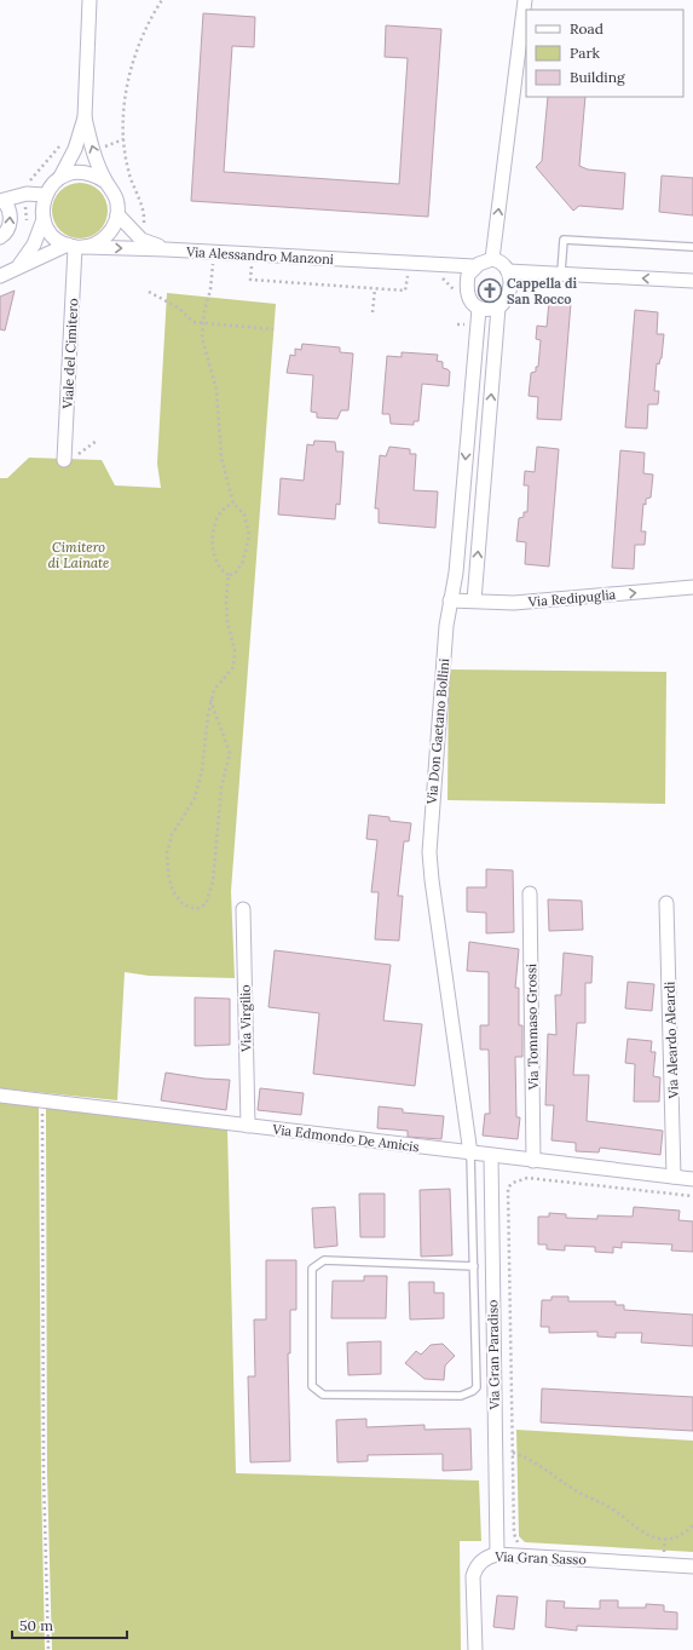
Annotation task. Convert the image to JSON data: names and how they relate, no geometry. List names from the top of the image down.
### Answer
{
  "streets": {
    "street": [
      "Via Alessandro Manzoni",
      "Viale del Cimitero",
      "Via Redipuglia",
      "Via Don Gaetano Bollini",
      "Via Virgilio",
      "Via Tommaso Grossi",
      "Via Aleardo Aleardi",
      "Via Edmondo De Amicis",
      "Via Gran Paradiso",
      "Via Gran Sasso"
    ]
  },
  "crossings": [
    ["Via Alessandro Manzoni", "Viale del Cimitero"],
    ["Via Alessandro Manzoni", "Via Don Gaetano Bollini"],
    ["Via Redipuglia", "Via Don Gaetano Bollini"],
    ["Via Don Gaetano Bollini", "Via Edmondo De Amicis"],
    ["Via Virgilio", "Via Edmondo De Amicis"],
    ["Via Tommaso Grossi", "Via Edmondo De Amicis"],
    ["Via Aleardo Aleardi", "Via Edmondo De Amicis"],
    ["Via Edmondo De Amicis", "Via Gran Paradiso"],
    ["Via Gran Paradiso", "Via Gran Sasso"]
  ],
  "one_way": ["Via Redipuglia"],
  "parks": ["Cimitero di Lainate"],
  "places": {
    "church": ["Cappella di San Rocco"]
  },
  "legend": ["Road", "Park", "Building"],
  "scale_bar": "50 m"
}
